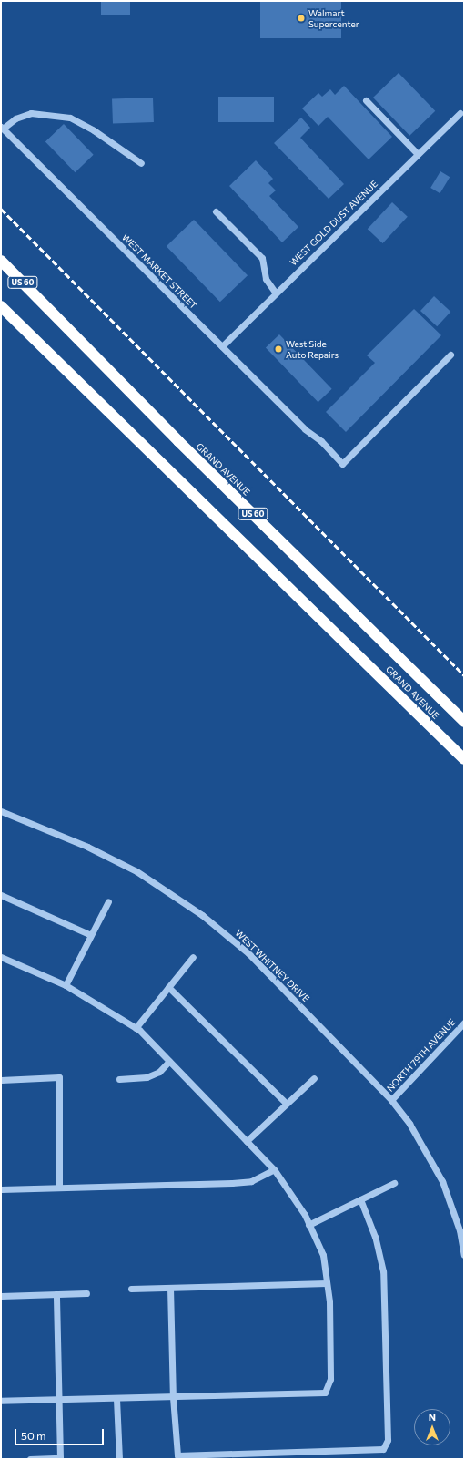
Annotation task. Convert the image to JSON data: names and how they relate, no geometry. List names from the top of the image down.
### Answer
{
  "streets": {
    "highway": ["US 60", "GRAND AVENUE"],
    "street": [
      "WEST GOLD DUST AVENUE",
      "WEST MARKET STREET",
      "WEST WHITNEY DRIVE",
      "NORTH 79TH AVENUE"
    ]
  },
  "crossings": [
    ["WEST GOLD DUST AVENUE", "WEST MARKET STREET"],
    ["WEST WHITNEY DRIVE", "NORTH 79TH AVENUE"]
  ],
  "places": ["Walmart Supercenter", "West Side Auto Repairs"],
  "scale_bar": "50 m",
  "north": "top"
}
